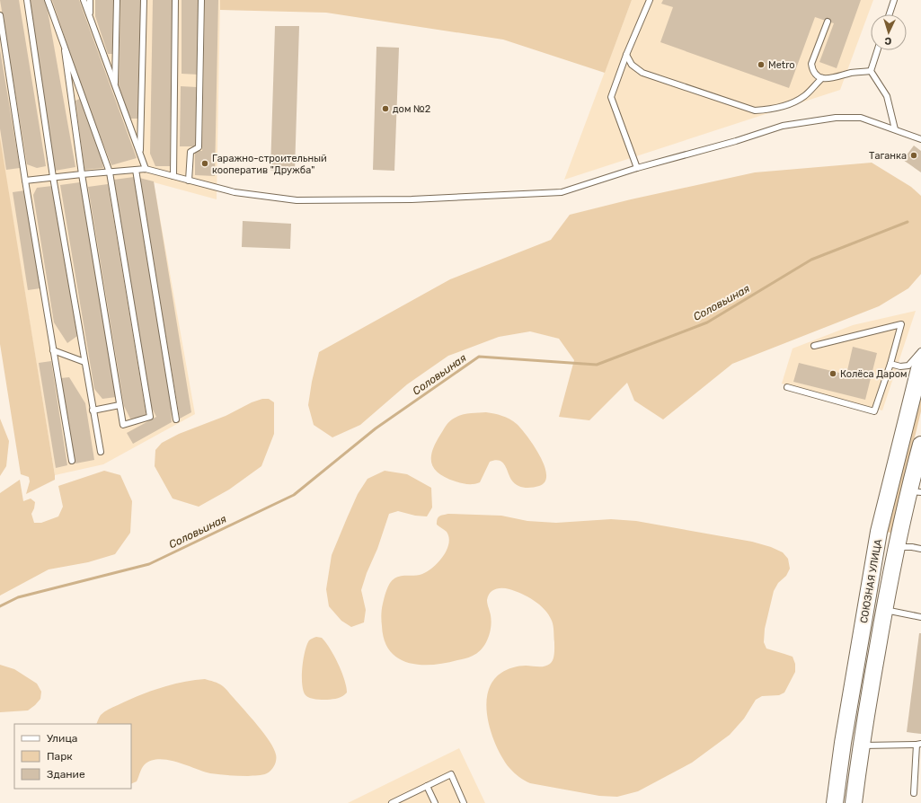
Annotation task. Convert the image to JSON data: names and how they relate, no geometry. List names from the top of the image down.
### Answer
{
  "streets": {
    "main road": ["СОЮЗНАЯ УЛИЦА"]
  },
  "water": ["Соловьиная"],
  "places": [
    "Metro",
    "дом №2",
    "Таганка",
    "Гаражно-строительный кооператив \"Дружба\"",
    "Колёса Даром"
  ],
  "legend": ["Улица", "Парк", "Здание"],
  "north": "bottom"
}
